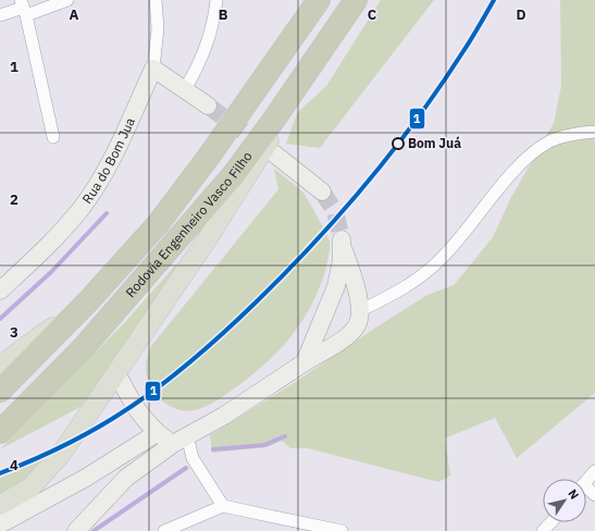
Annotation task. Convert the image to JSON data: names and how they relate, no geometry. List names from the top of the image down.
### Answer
{
  "streets": {
    "highway": ["Rodovia Engenheiro Vasco Filho"],
    "street": ["Rua do Bom Jua"]
  },
  "places": ["Bom Juá"],
  "lines": ["transit line 1"],
  "north": "top right",
  "grid": {
    "columns": [
      "A",
      "B",
      "C",
      "D"
    ],
    "rows": [
      "1",
      "2",
      "3",
      "4"
    ]
  }
}
